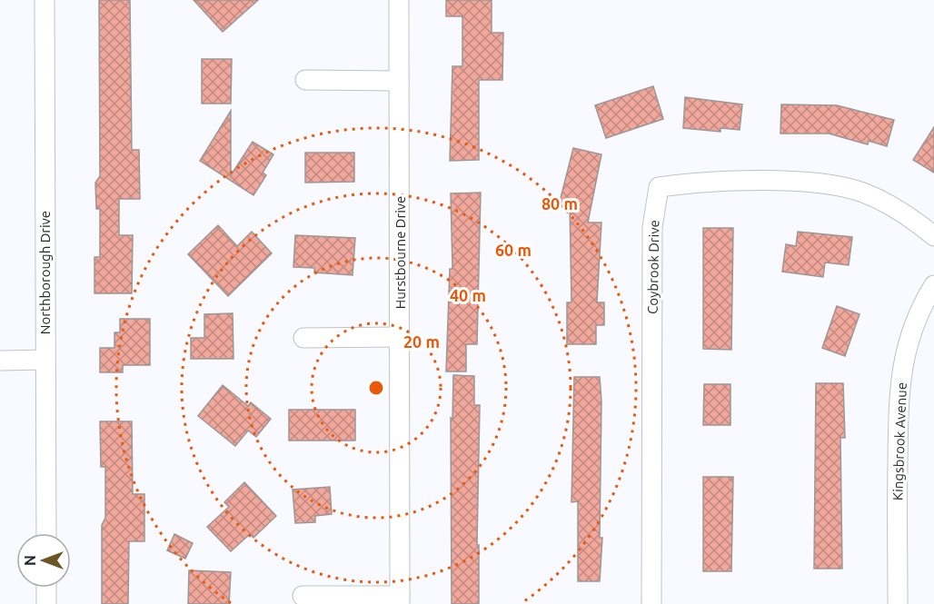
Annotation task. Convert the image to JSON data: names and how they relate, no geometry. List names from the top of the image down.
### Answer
{
  "streets": {
    "street": [
      "Hurstbourne Drive",
      "Coybrook Drive",
      "Northborough Drive",
      "Kingsbrook Avenue"
    ]
  },
  "north": "left",
  "rings": [
    "80 m",
    "60 m",
    "40 m",
    "20 m"
  ]
}
